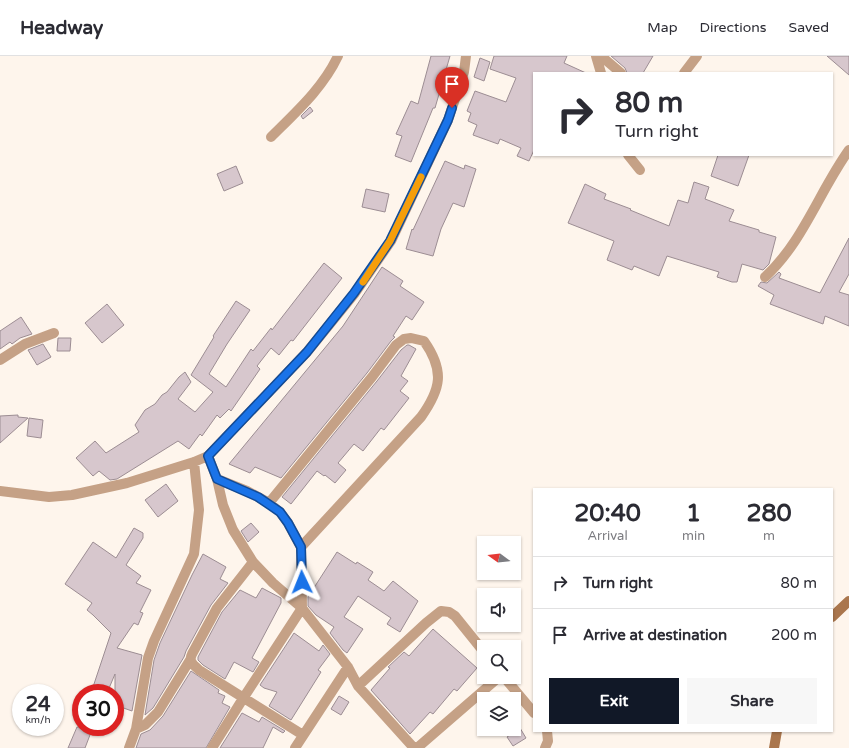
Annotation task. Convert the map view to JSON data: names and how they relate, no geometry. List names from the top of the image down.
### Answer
{
  "north": "left",
  "page": {
    "header": "Headway",
    "nav": ["Map", "Directions", "Saved"],
    "turn": ["80 m", "Turn right"],
    "eta": [
      "20:40",
      "Arrival",
      "1",
      "min",
      "280",
      "m"
    ],
    "list": [
      {
        "name": "Turn right",
        "value": "80 m"
      },
      {
        "name": "Arrive at destination",
        "value": "200 m"
      }
    ],
    "buttons": ["Exit", "Share"],
    "speed": "24 km/h",
    "limit": "30"
  }
}
